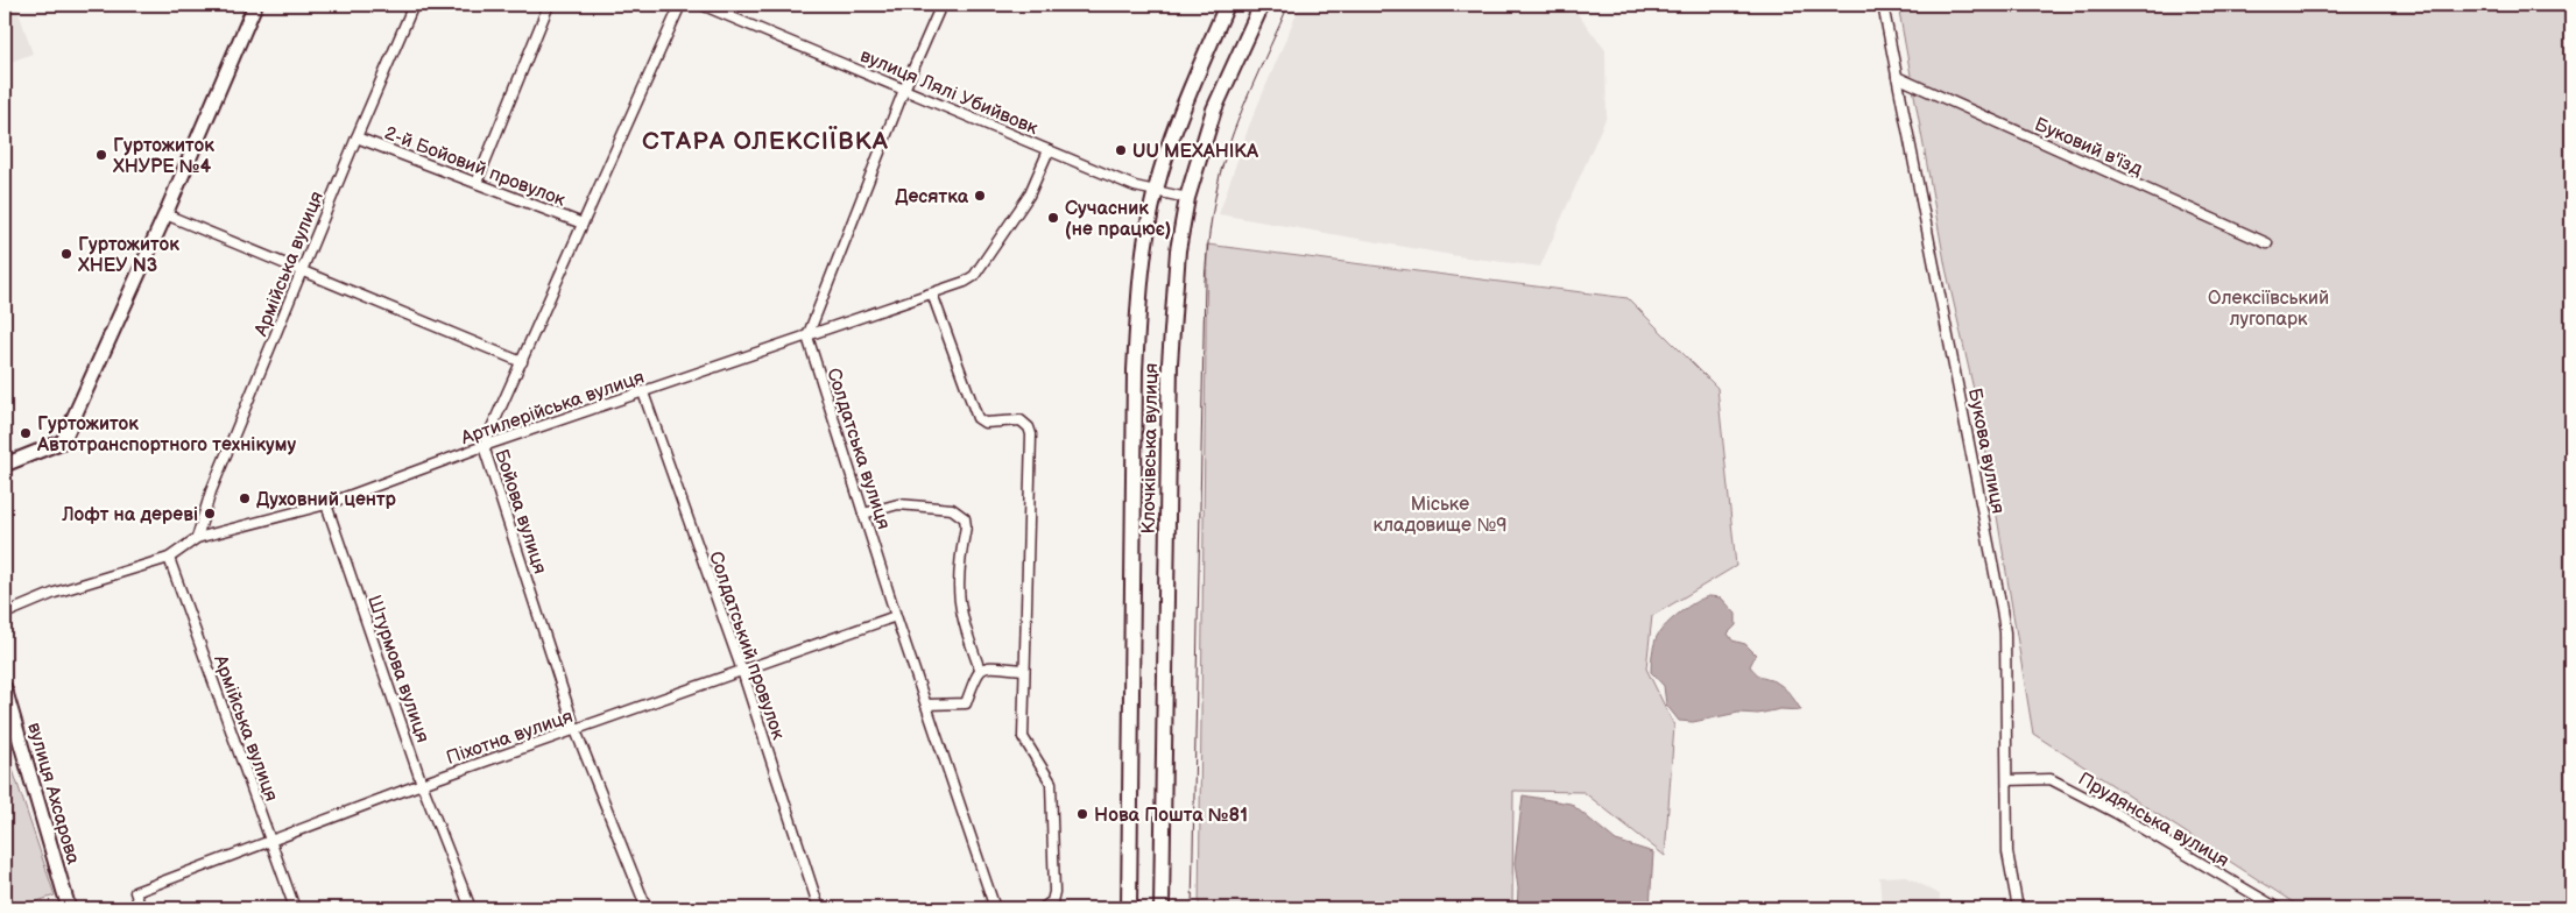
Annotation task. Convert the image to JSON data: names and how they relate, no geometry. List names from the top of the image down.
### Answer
{
  "streets": {
    "main road": ["Клочківська вулиця"],
    "street": [
      "вулиця Лялі Убийвовк",
      "Буковий в'їзд",
      "2-й Бойовий провулок",
      "Армійська вулиця",
      "Артилерійська вулиця",
      "Солдатська вулиця",
      "Букова вулиця",
      "Бойова вулиця",
      "Солдатський провулок",
      "Штурмова вулиця",
      "Піхотна вулиця",
      "вулиця Ахсарова",
      "Прудянська вулиця"
    ]
  },
  "crossings": [
    ["вулиця Лялі Убийвовк", "Артилерійська вулиця"],
    ["вулиця Лялі Убийвовк", "Клочківська вулиця"],
    ["Буковий в'їзд", "Букова вулиця"],
    ["2-й Бойовий провулок", "Армійська вулиця"],
    ["2-й Бойовий провулок", "Бойова вулиця"],
    ["Армійська вулиця", "Артилерійська вулиця"],
    ["Армійська вулиця", "Піхотна вулиця"],
    ["Артилерійська вулиця", "Солдатська вулиця"],
    ["Артилерійська вулиця", "Бойова вулиця"],
    ["Артилерійська вулиця", "Солдатський провулок"],
    ["Артилерійська вулиця", "Штурмова вулиця"],
    ["Солдатська вулиця", "Піхотна вулиця"],
    ["Букова вулиця", "Прудянська вулиця"],
    ["Бойова вулиця", "Піхотна вулиця"],
    ["Солдатський провулок", "Піхотна вулиця"],
    ["Штурмова вулиця", "Піхотна вулиця"]
  ],
  "districts": ["СТАРА ОЛЕКСІЇВКА"],
  "parks": ["Олексіївський лугопарк", "Міське кладовище №9"],
  "places": [
    "UU МЕХАНІКА",
    "Гуртожиток ХНУРЕ №4",
    "Десятка",
    "Сучасник (не працює)",
    "Гуртожиток ХНЕУ N3",
    "Гуртожиток Автотранспортного технікуму",
    "Духовний центр",
    "Лофт на дереві",
    "Нова Пошта №81"
  ]
}
